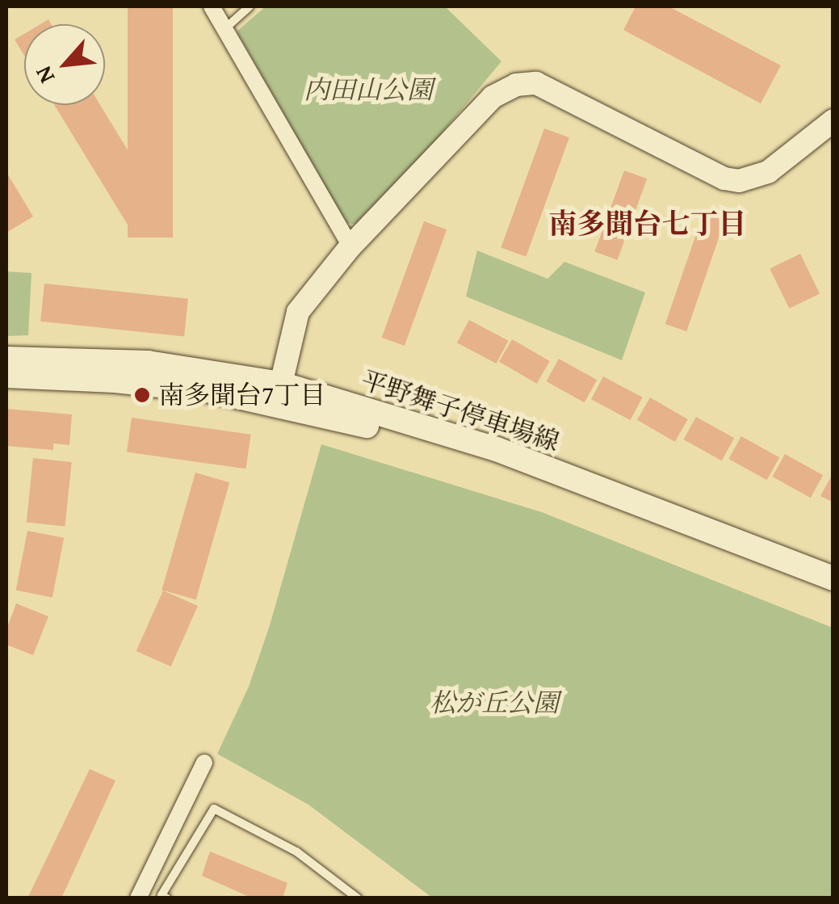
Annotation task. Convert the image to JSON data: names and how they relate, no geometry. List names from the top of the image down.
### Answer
{
  "streets": {
    "main road": ["平野舞子停車場線"]
  },
  "districts": ["南多聞台七丁目"],
  "parks": ["内田山公園", "松が丘公園"],
  "places": ["南多聞台7丁目"],
  "north": "bottom left"
}
